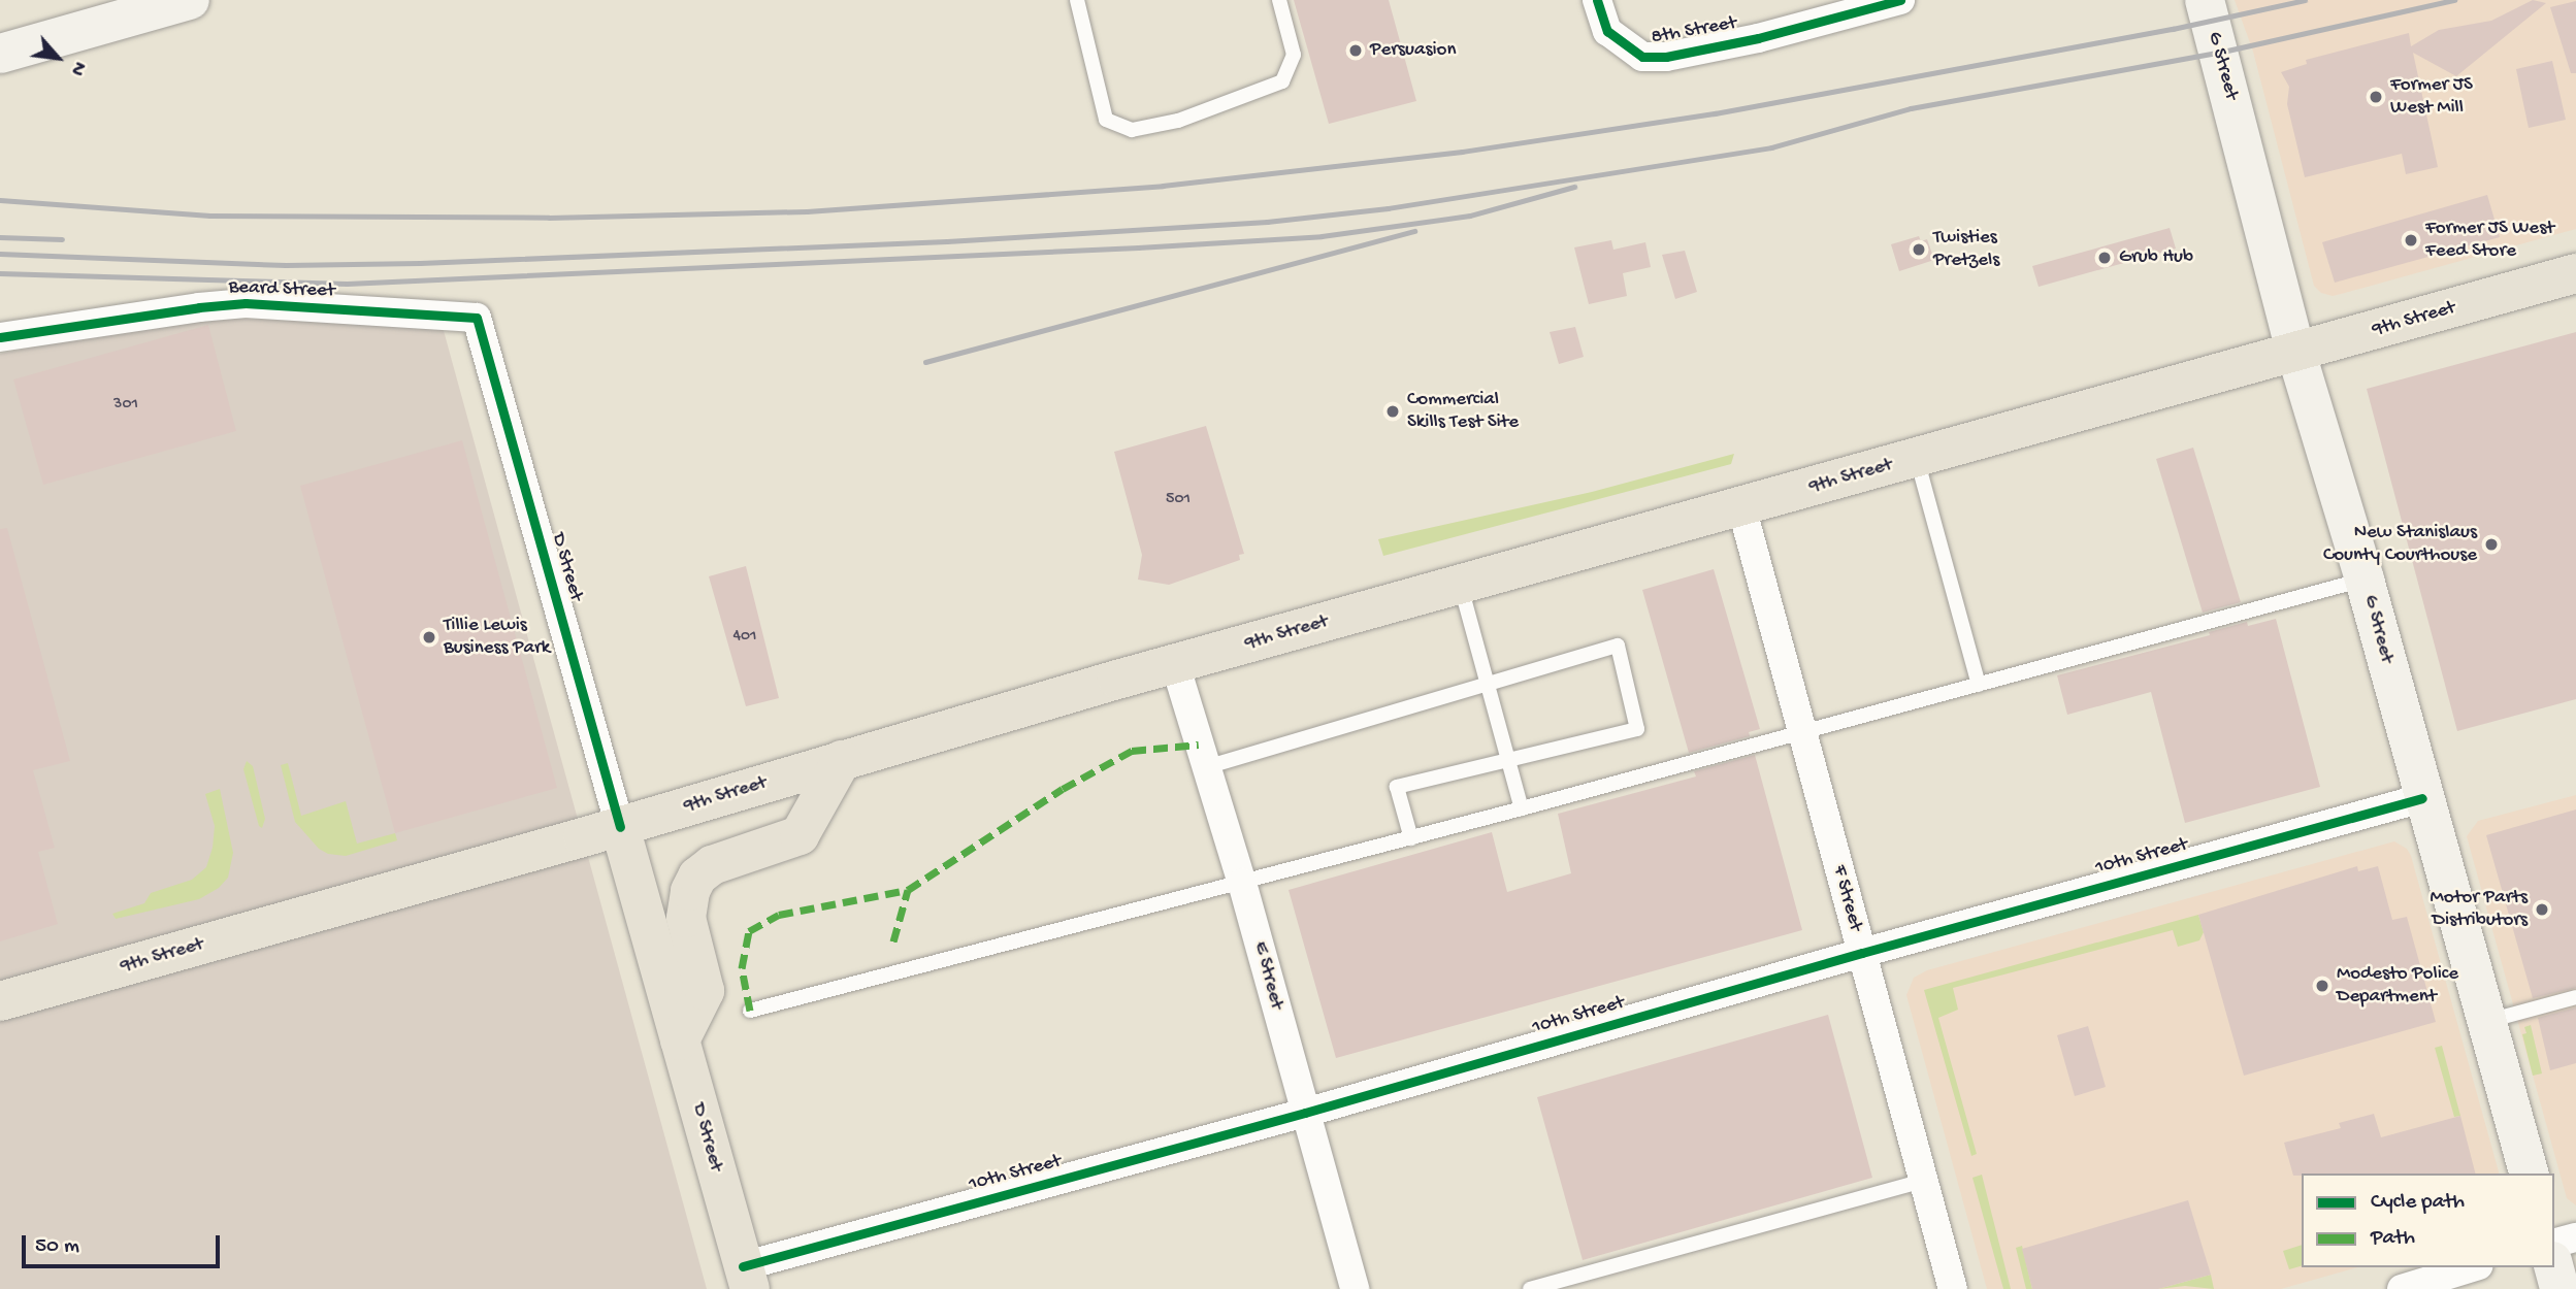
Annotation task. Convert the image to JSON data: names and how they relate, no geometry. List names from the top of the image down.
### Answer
{
  "streets": {
    "main road": ["G Street", "9th Street", "D Street"],
    "street": [
      "8th Street",
      "Beard Street",
      "10th Street",
      "F Street",
      "E Street"
    ]
  },
  "crossings": [
    ["G Street", "9th Street"],
    ["G Street", "10th Street"],
    ["Beard Street", "D Street"],
    ["9th Street", "D Street"],
    ["9th Street", "F Street"],
    ["9th Street", "E Street"],
    ["D Street", "10th Street"],
    ["10th Street", "F Street"],
    ["10th Street", "E Street"]
  ],
  "places": [
    "Persuasion",
    "Former JS West Mill",
    "Former JS West Feed Store",
    "Twisties Pretzels",
    "Grub Hub",
    "Commercial Skills Test Site",
    "New Stanislaus County Courthouse",
    "Tillie Lewis Business Park",
    "Motor Parts Distributors",
    "Modesto Police Department"
  ],
  "house_numbers": ["301", "501", "401"],
  "legend": ["Cycle path", "Path"],
  "scale_bar": "50 m",
  "north": "bottom right"
}
